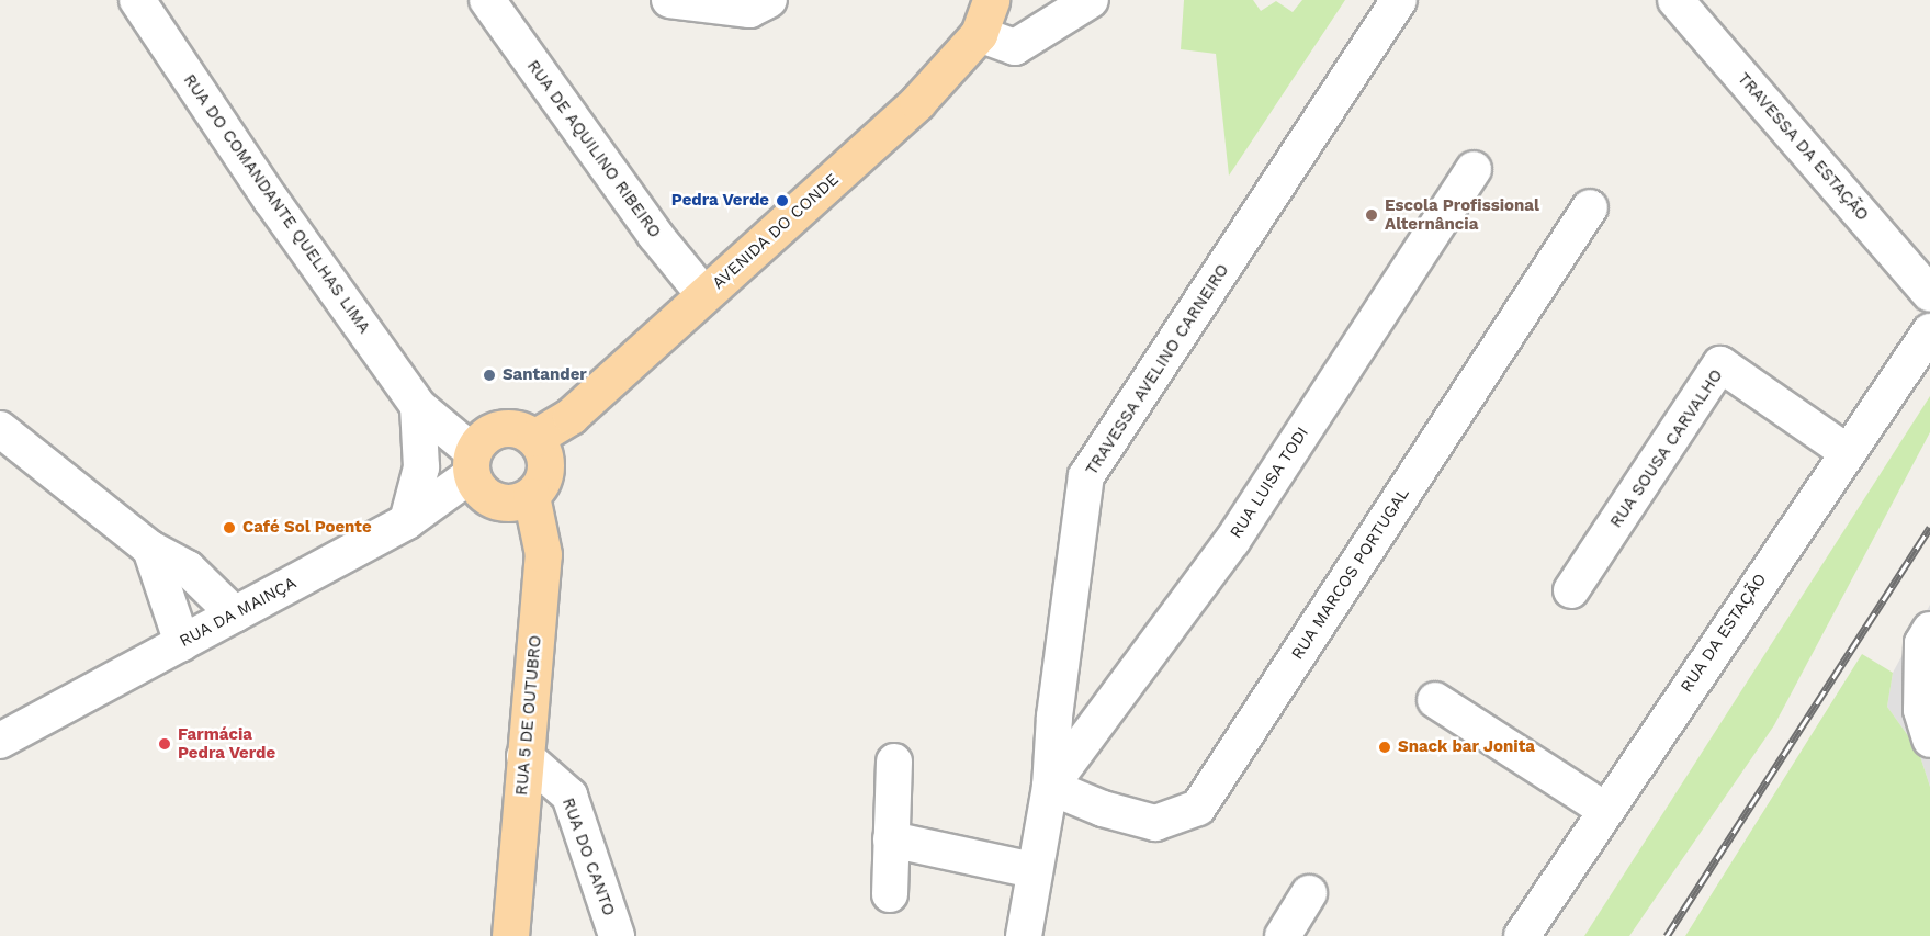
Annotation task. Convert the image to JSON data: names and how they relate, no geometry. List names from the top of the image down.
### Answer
{
  "streets": {
    "main road": ["AVENIDA DO CONDE", "RUA 5 DE OUTUBRO"],
    "street": [
      "TRAVESSA DA ESTAÇÃO",
      "RUA DE AQUILINO RIBEIRO",
      "RUA DO COMANDANTE QUELHAS LIMA",
      "TRAVESSA AVELINO CARNEIRO",
      "RUA SOUSA CARVALHO",
      "RUA LUISA TODI",
      "RUA MARCOS PORTUGAL",
      "RUA DA MAINÇA",
      "RUA DA ESTAÇÃO",
      "RUA DO CANTO"
    ]
  },
  "crossings": [
    ["RUA DE AQUILINO RIBEIRO", "AVENIDA DO CONDE"],
    ["RUA DO COMANDANTE QUELHAS LIMA", "AVENIDA DO CONDE"],
    ["RUA DO COMANDANTE QUELHAS LIMA", "RUA DA MAINÇA"],
    ["RUA DO COMANDANTE QUELHAS LIMA", "RUA 5 DE OUTUBRO"],
    ["AVENIDA DO CONDE", "RUA DA MAINÇA"],
    ["AVENIDA DO CONDE", "RUA 5 DE OUTUBRO"],
    ["TRAVESSA AVELINO CARNEIRO", "RUA LUISA TODI"],
    ["TRAVESSA AVELINO CARNEIRO", "RUA MARCOS PORTUGAL"],
    ["RUA SOUSA CARVALHO", "RUA DA ESTAÇÃO"],
    ["RUA LUISA TODI", "RUA MARCOS PORTUGAL"],
    ["RUA DA MAINÇA", "RUA 5 DE OUTUBRO"],
    ["RUA 5 DE OUTUBRO", "RUA DO CANTO"]
  ],
  "places": [
    "Pedra Verde",
    "Escola Profissional Alternância",
    "Santander",
    "Café Sol Poente",
    "Farmácia Pedra Verde",
    "Snack bar Jonita"
  ]
}
